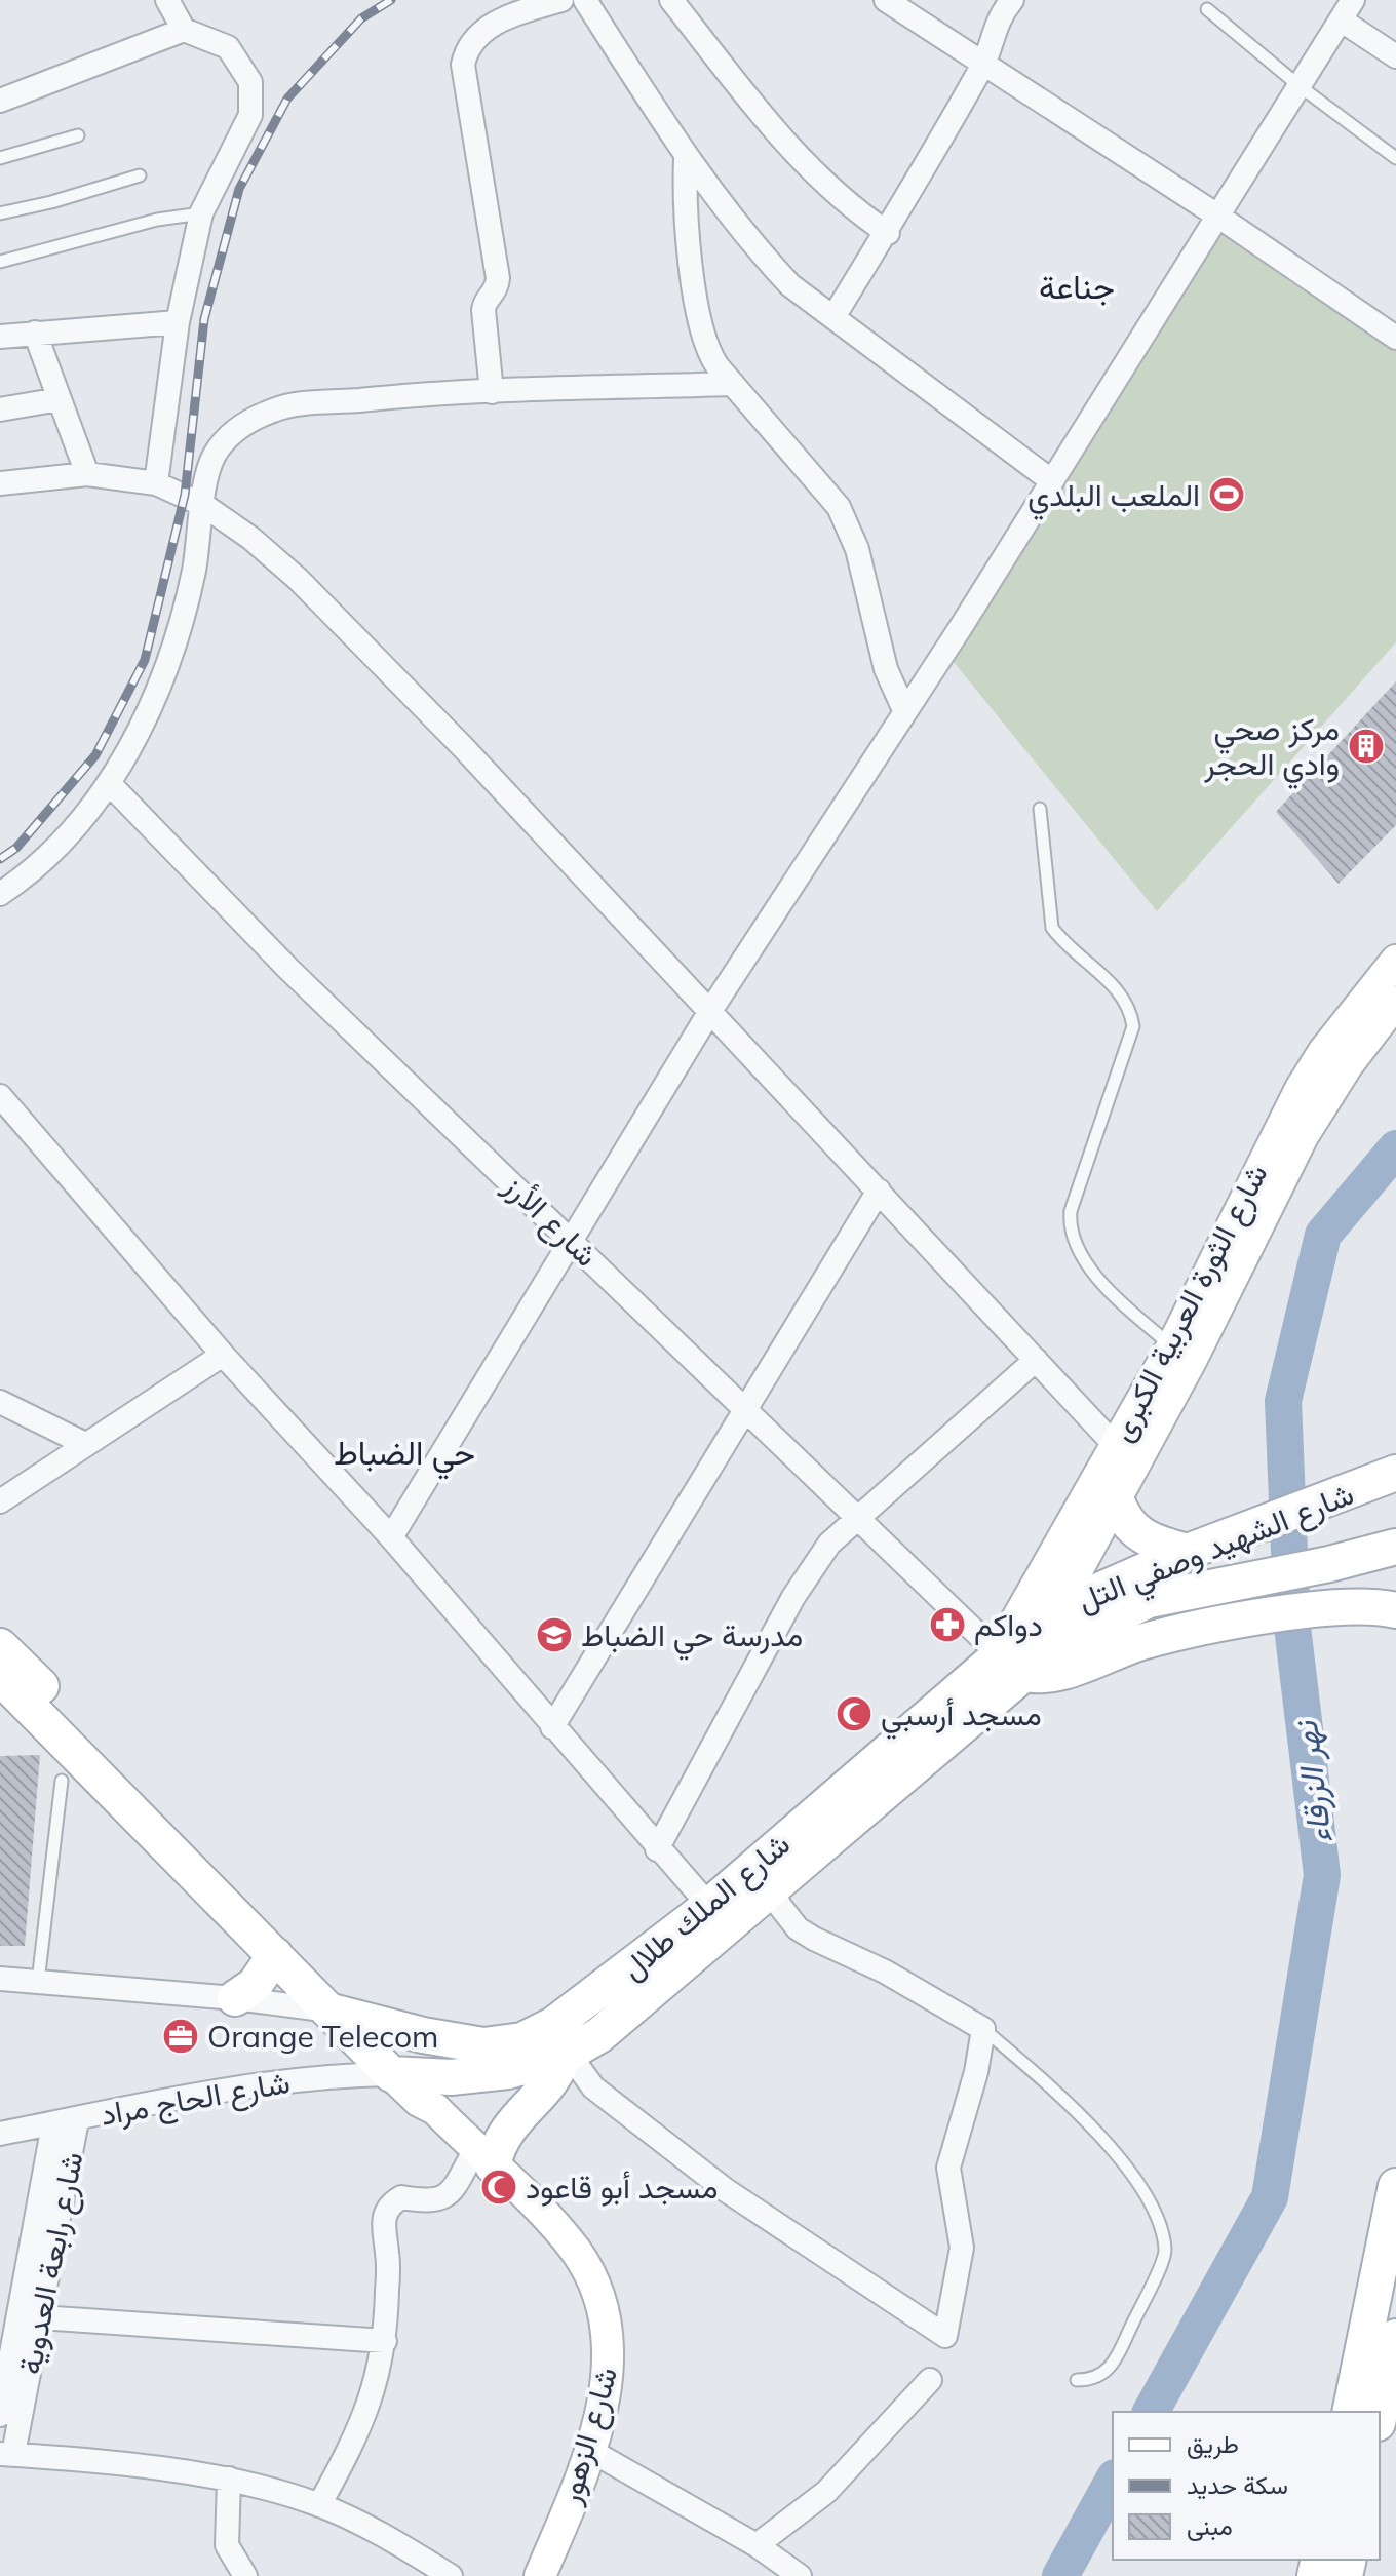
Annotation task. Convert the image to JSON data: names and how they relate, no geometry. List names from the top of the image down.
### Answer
{
  "streets": {
    "main road": [
      "شارع الثورة العربية الكبرى",
      "شارع الشهيد وصفي التل",
      "شارع الملك طلال",
      "شارع الزهور"
    ],
    "street": ["شارع الأرز", "شارع الحاج مراد", "شارع رابعة العدوية"]
  },
  "crossings": [
    ["شارع الأرز", "شارع الثورة العربية الكبرى"],
    ["شارع الأرز", "شارع الشهيد وصفي التل"],
    ["شارع الأرز", "شارع الملك طلال"],
    ["شارع الثورة العربية الكبرى", "شارع الشهيد وصفي التل"],
    ["شارع الثورة العربية الكبرى", "شارع الملك طلال"],
    ["شارع الشهيد وصفي التل", "شارع الملك طلال"],
    ["شارع الملك طلال", "شارع الحاج مراد"],
    ["شارع الملك طلال", "شارع الزهور"],
    ["شارع الحاج مراد", "شارع رابعة العدوية"],
    ["شارع الحاج مراد", "شارع الزهور"]
  ],
  "districts": ["جناعة", "حي الضباط"],
  "water": ["نهر الزرقاء"],
  "places": {
    "sports": ["الملعب البلدي"],
    "building": ["مركز صحي وادي الحجر"],
    "pharmacy": ["دواكم"],
    "school or university": ["مدرسة حي الضباط"],
    "mosque": ["مسجد أرسبي", "مسجد أبو قاعود"],
    "office": ["Orange Telecom"]
  },
  "legend": ["طريق", "سكة حديد", "مبنى"]
}
